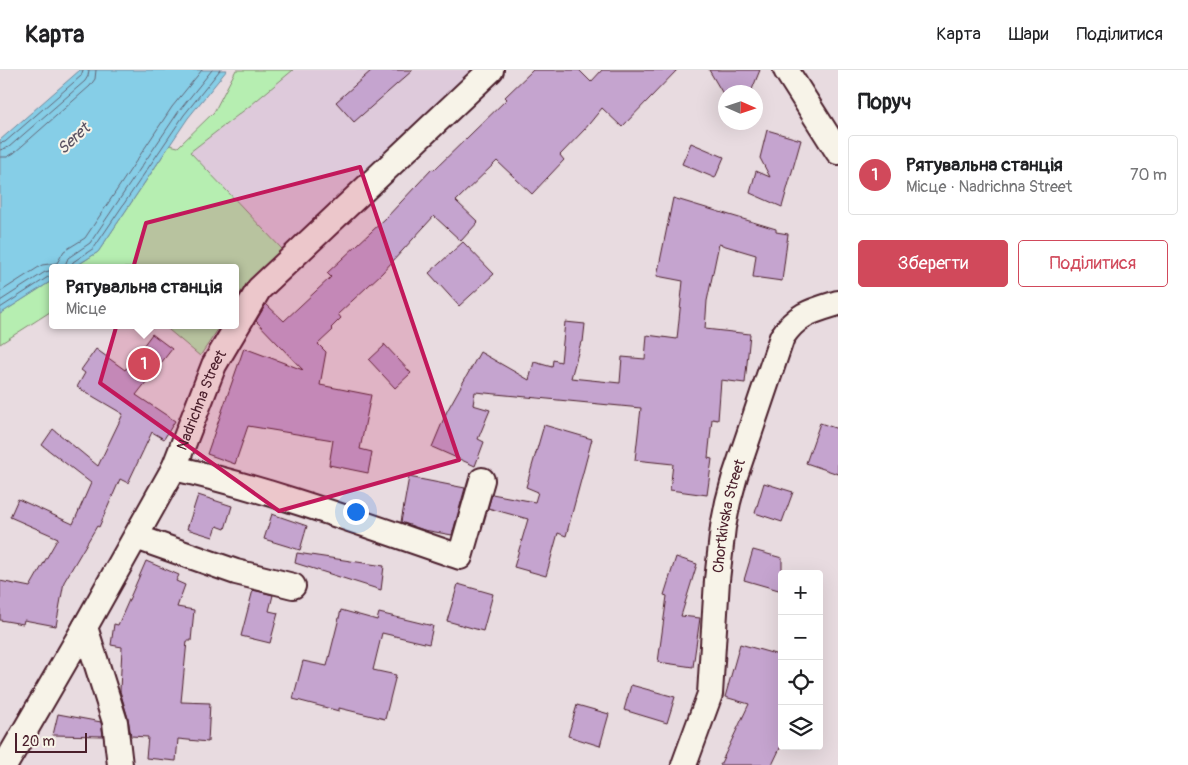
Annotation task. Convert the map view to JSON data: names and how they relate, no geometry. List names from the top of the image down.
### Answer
{
  "streets": {
    "street": ["Nadrichna Street", "Chortkivska Street"]
  },
  "water": ["Seret"],
  "scale_bar": "20 m",
  "north": "right",
  "page": {
    "header": "Карта",
    "nav": ["Карта", "Шари", "Поділитися"],
    "heading": "Поруч",
    "list": [
      {
        "mark": "1",
        "name": "Рятувальна станція",
        "note": "Місце · Nadrichna Street",
        "value": "70 m"
      }
    ],
    "buttons": ["Зберегти", "Поділитися"],
    "popup": ["Рятувальна станція", "Місце"],
    "pins": "1",
    "map_buttons": ["+", "−"],
    "scale": "20 m"
  }
}
